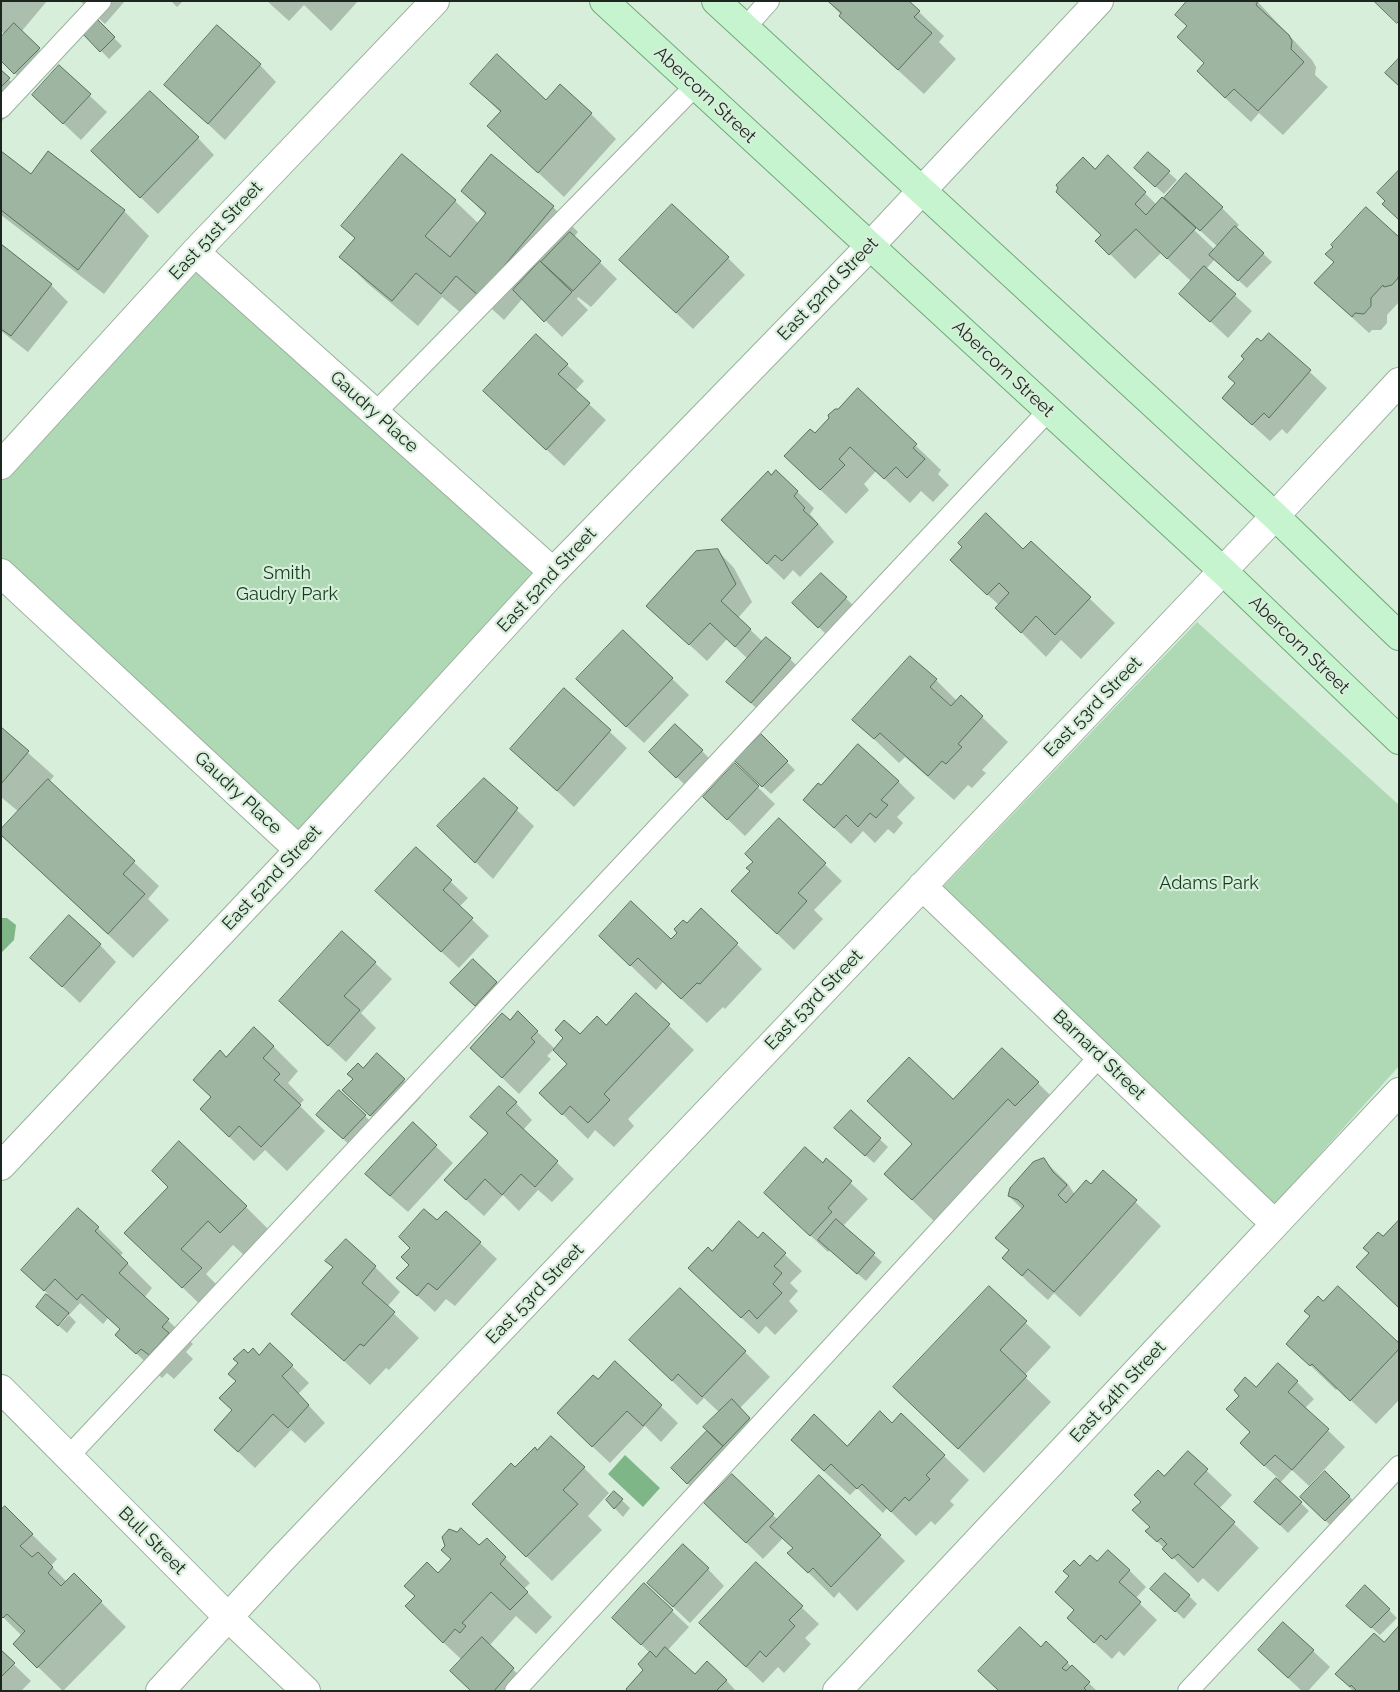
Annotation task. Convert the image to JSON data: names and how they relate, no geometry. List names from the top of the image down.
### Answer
{
  "streets": {
    "main road": ["Abercorn Street"],
    "street": [
      "East 51st Street",
      "East 52nd Street",
      "Gaudry Place",
      "East 53rd Street",
      "Barnard Street",
      "East 54th Street",
      "Bull Street"
    ]
  },
  "crossings": [
    ["Abercorn Street", "East 52nd Street"],
    ["Abercorn Street", "East 53rd Street"],
    ["East 51st Street", "Gaudry Place"],
    ["East 52nd Street", "Gaudry Place"],
    ["East 53rd Street", "Barnard Street"],
    ["East 53rd Street", "Bull Street"],
    ["Barnard Street", "East 54th Street"]
  ],
  "parks": ["Smith Gaudry Park", "Adams Park"]
}
